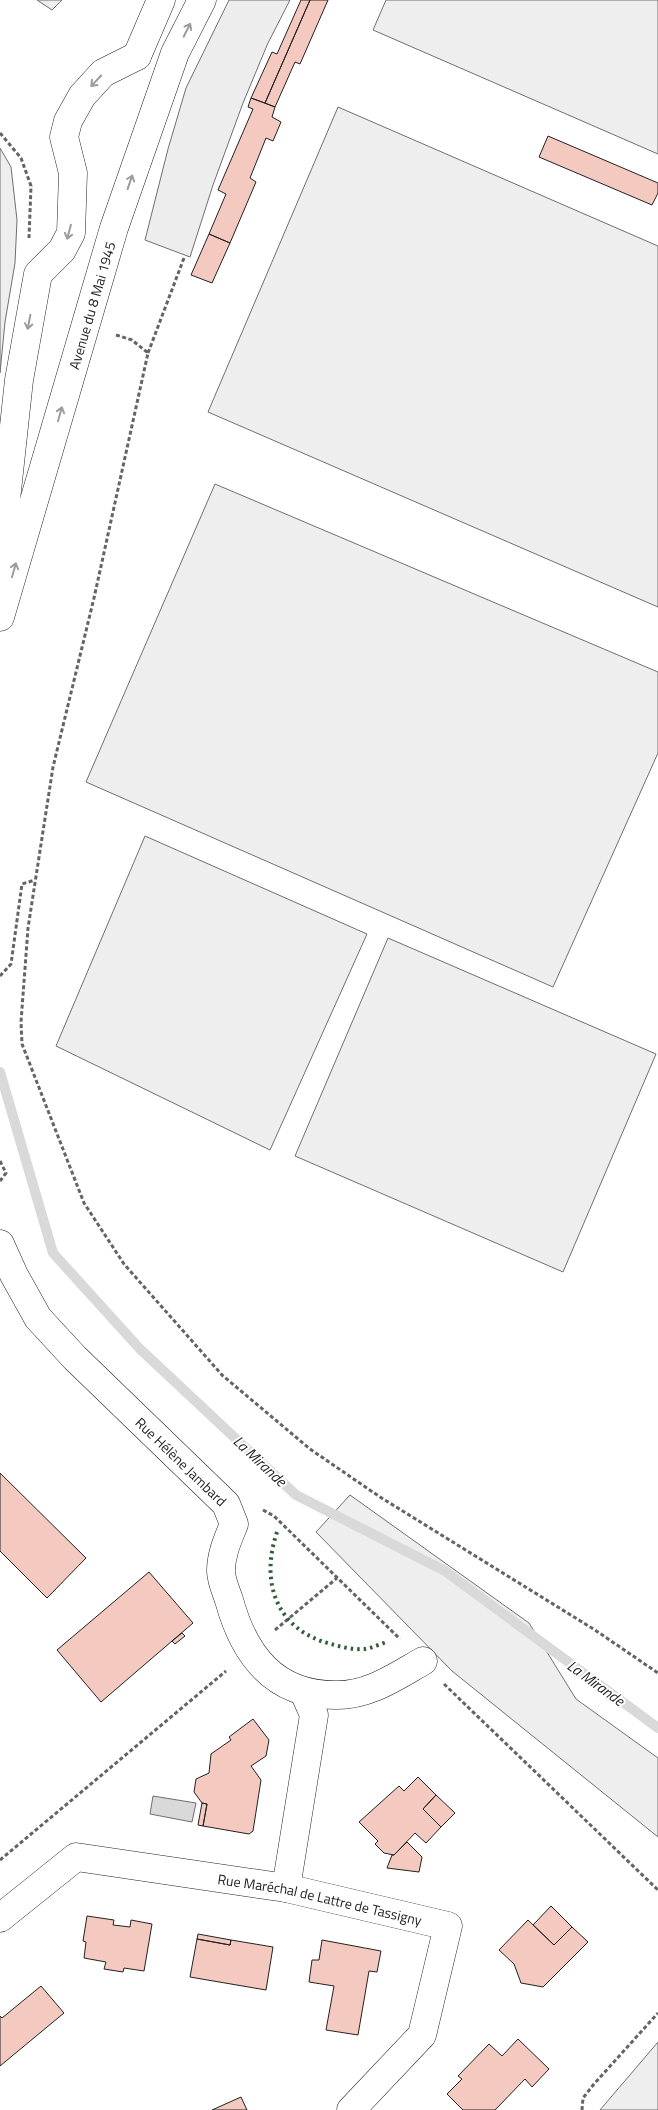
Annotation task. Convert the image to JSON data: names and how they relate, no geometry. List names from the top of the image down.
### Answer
{
  "streets": {
    "street": ["Avenue du 8 Mai 1945", "Rue Hélène Jambard", "Rue Maréchal de Lattre de Tassigny"]
  },
  "water": ["La Mirande"]
}
